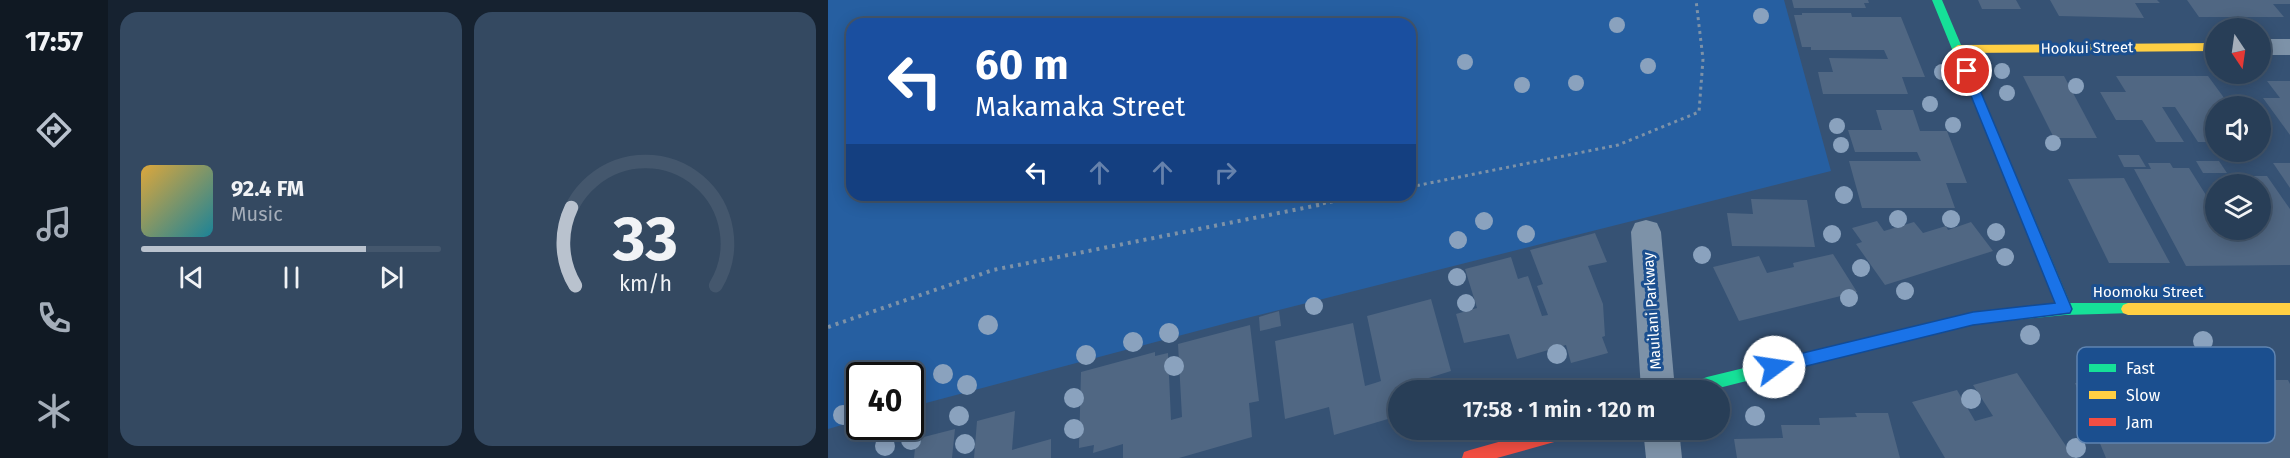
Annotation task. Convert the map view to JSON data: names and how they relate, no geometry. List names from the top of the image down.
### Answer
{
  "streets": {
    "street": ["Hookui Street", "Hoomoku Street", "Mauilani Parkway"]
  },
  "legend": ["Fast", "Slow", "Jam"],
  "north": "bottom",
  "page": {
    "tabs": "17:57",
    "turn": ["60 m", "Makamaka Street"],
    "song": ["92.4 FM", "Music"],
    "limit": "40",
    "trip": "17:58 · 1 min · 120 m",
    "gauge": ["33", "km/h"]
  }
}
